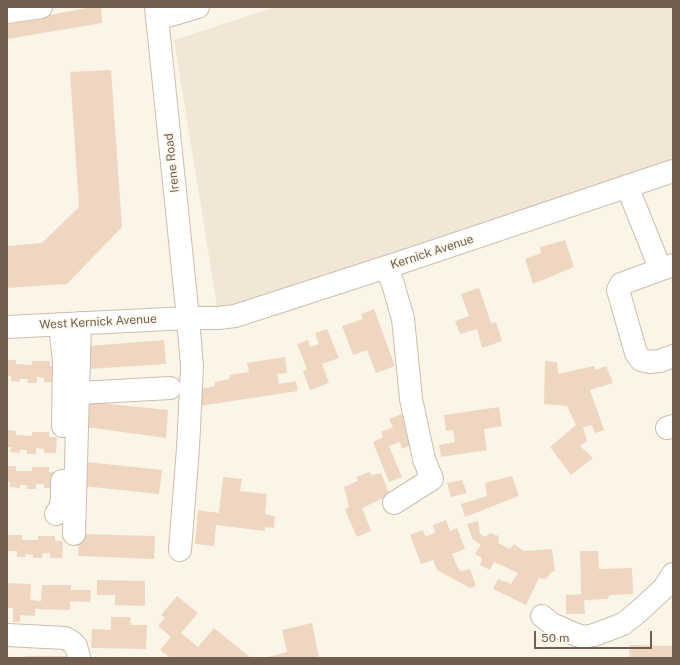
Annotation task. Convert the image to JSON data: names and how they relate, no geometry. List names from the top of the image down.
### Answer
{
  "streets": {
    "street": ["Irene Road", "Kernick Avenue", "West Kernick Avenue"]
  },
  "crossings": [
    ["Irene Road", "Kernick Avenue"],
    ["Irene Road", "West Kernick Avenue"],
    ["Kernick Avenue", "West Kernick Avenue"]
  ],
  "scale_bar": "50 m"
}
